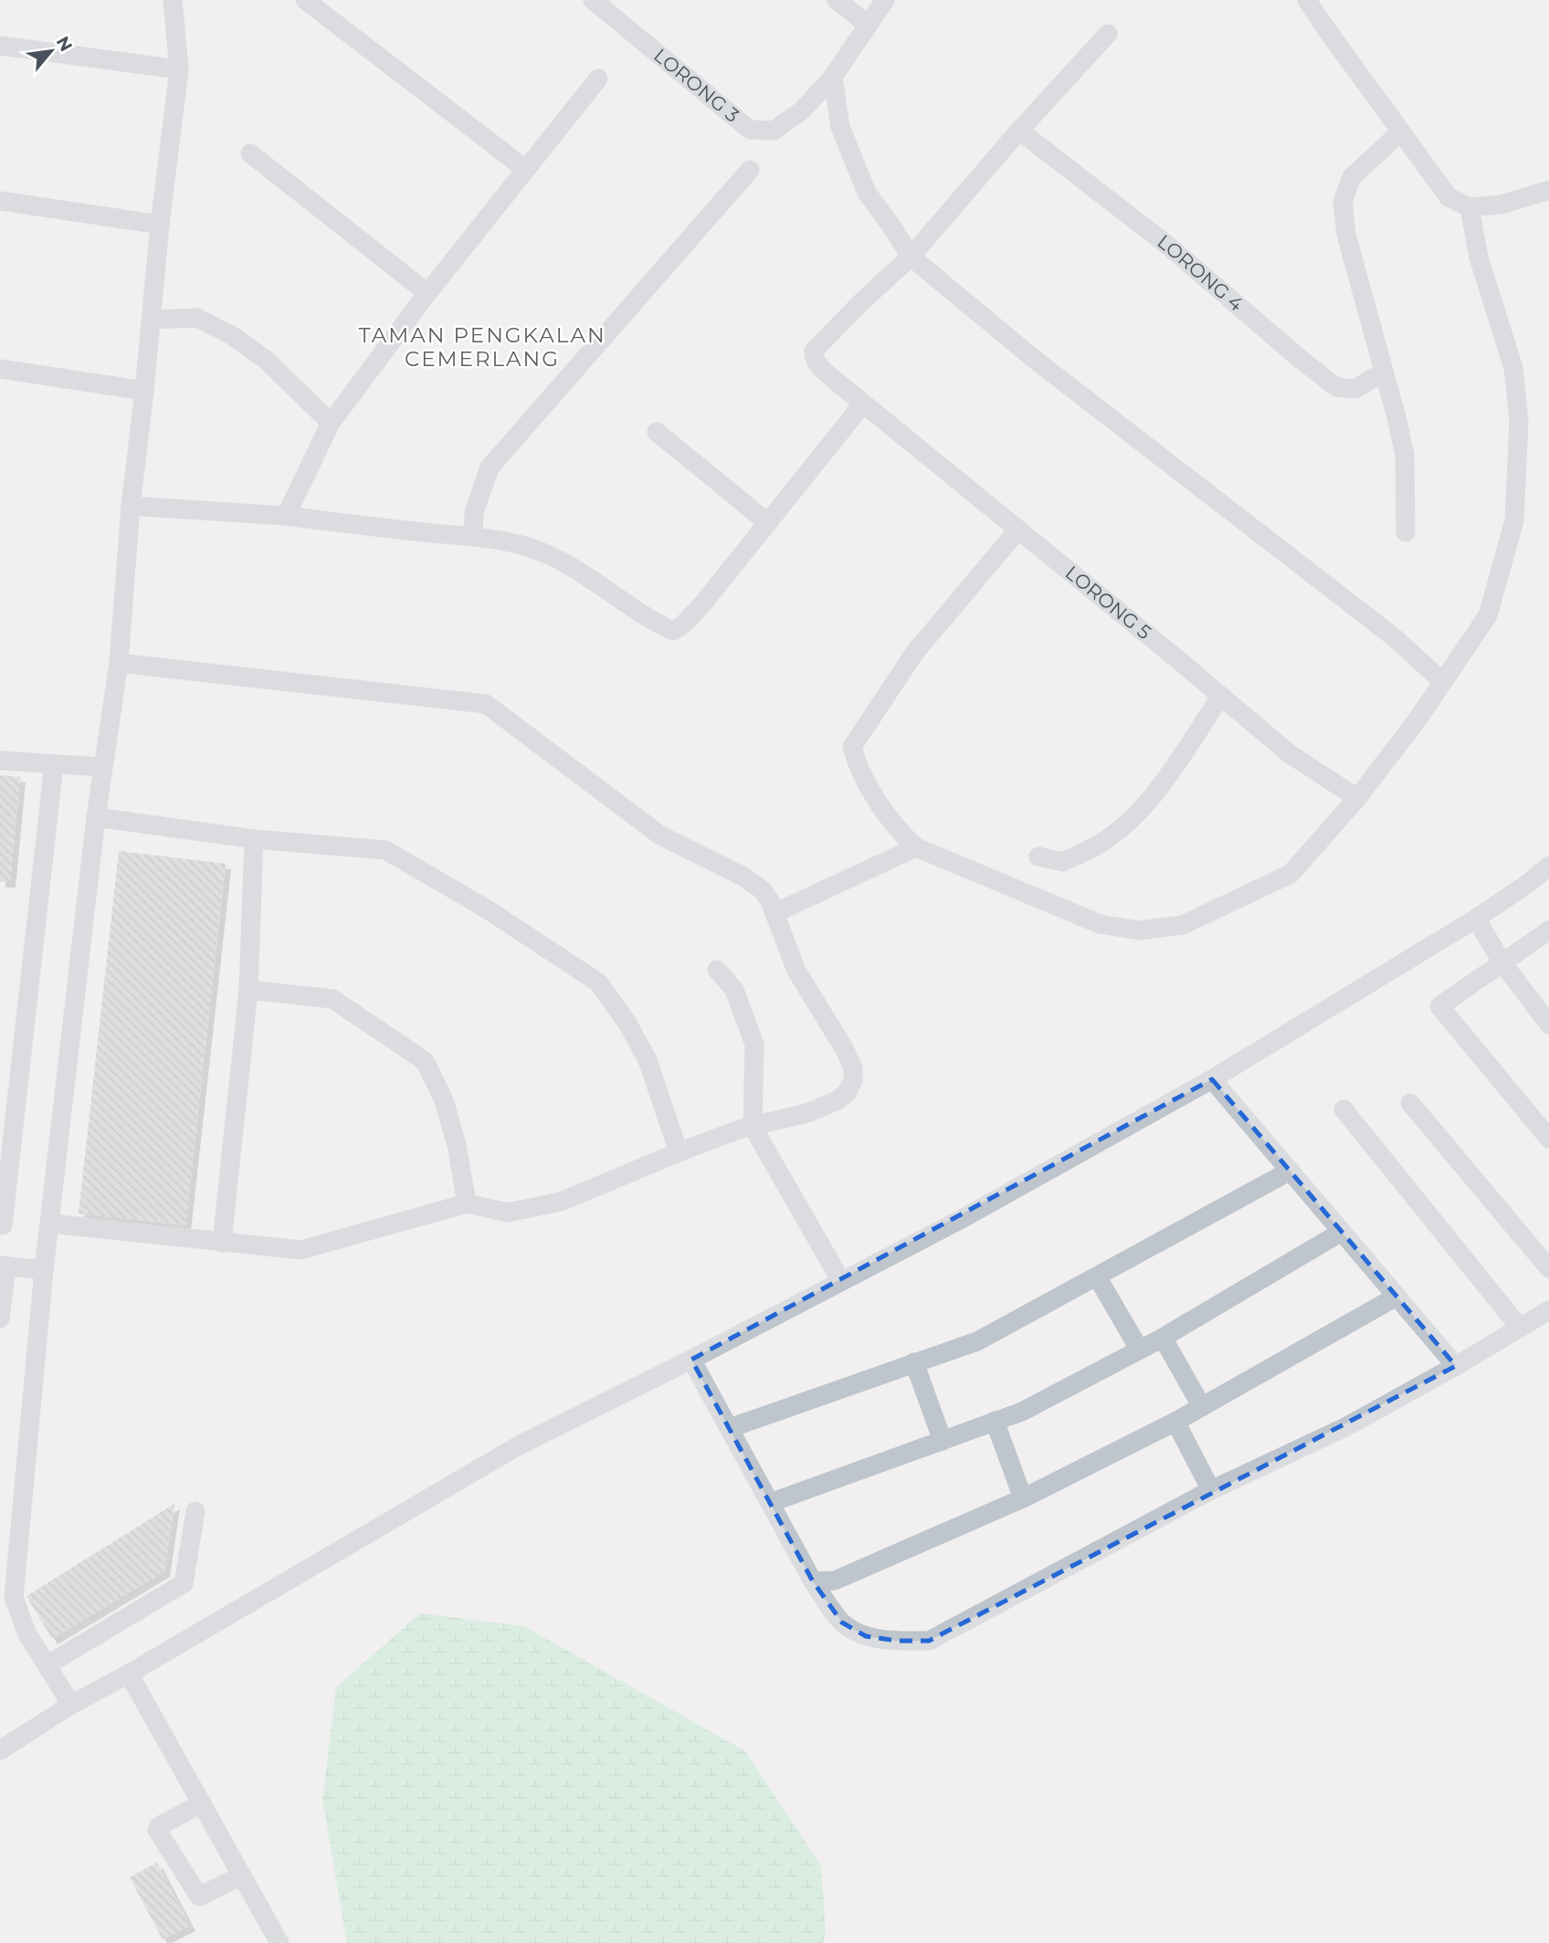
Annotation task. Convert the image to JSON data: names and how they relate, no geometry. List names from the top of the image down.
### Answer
{
  "streets": {
    "street": ["LORONG 3", "LORONG 4", "LORONG 5"]
  },
  "districts": ["TAMAN PENGKALAN CEMERLANG"],
  "north": "top right"
}
